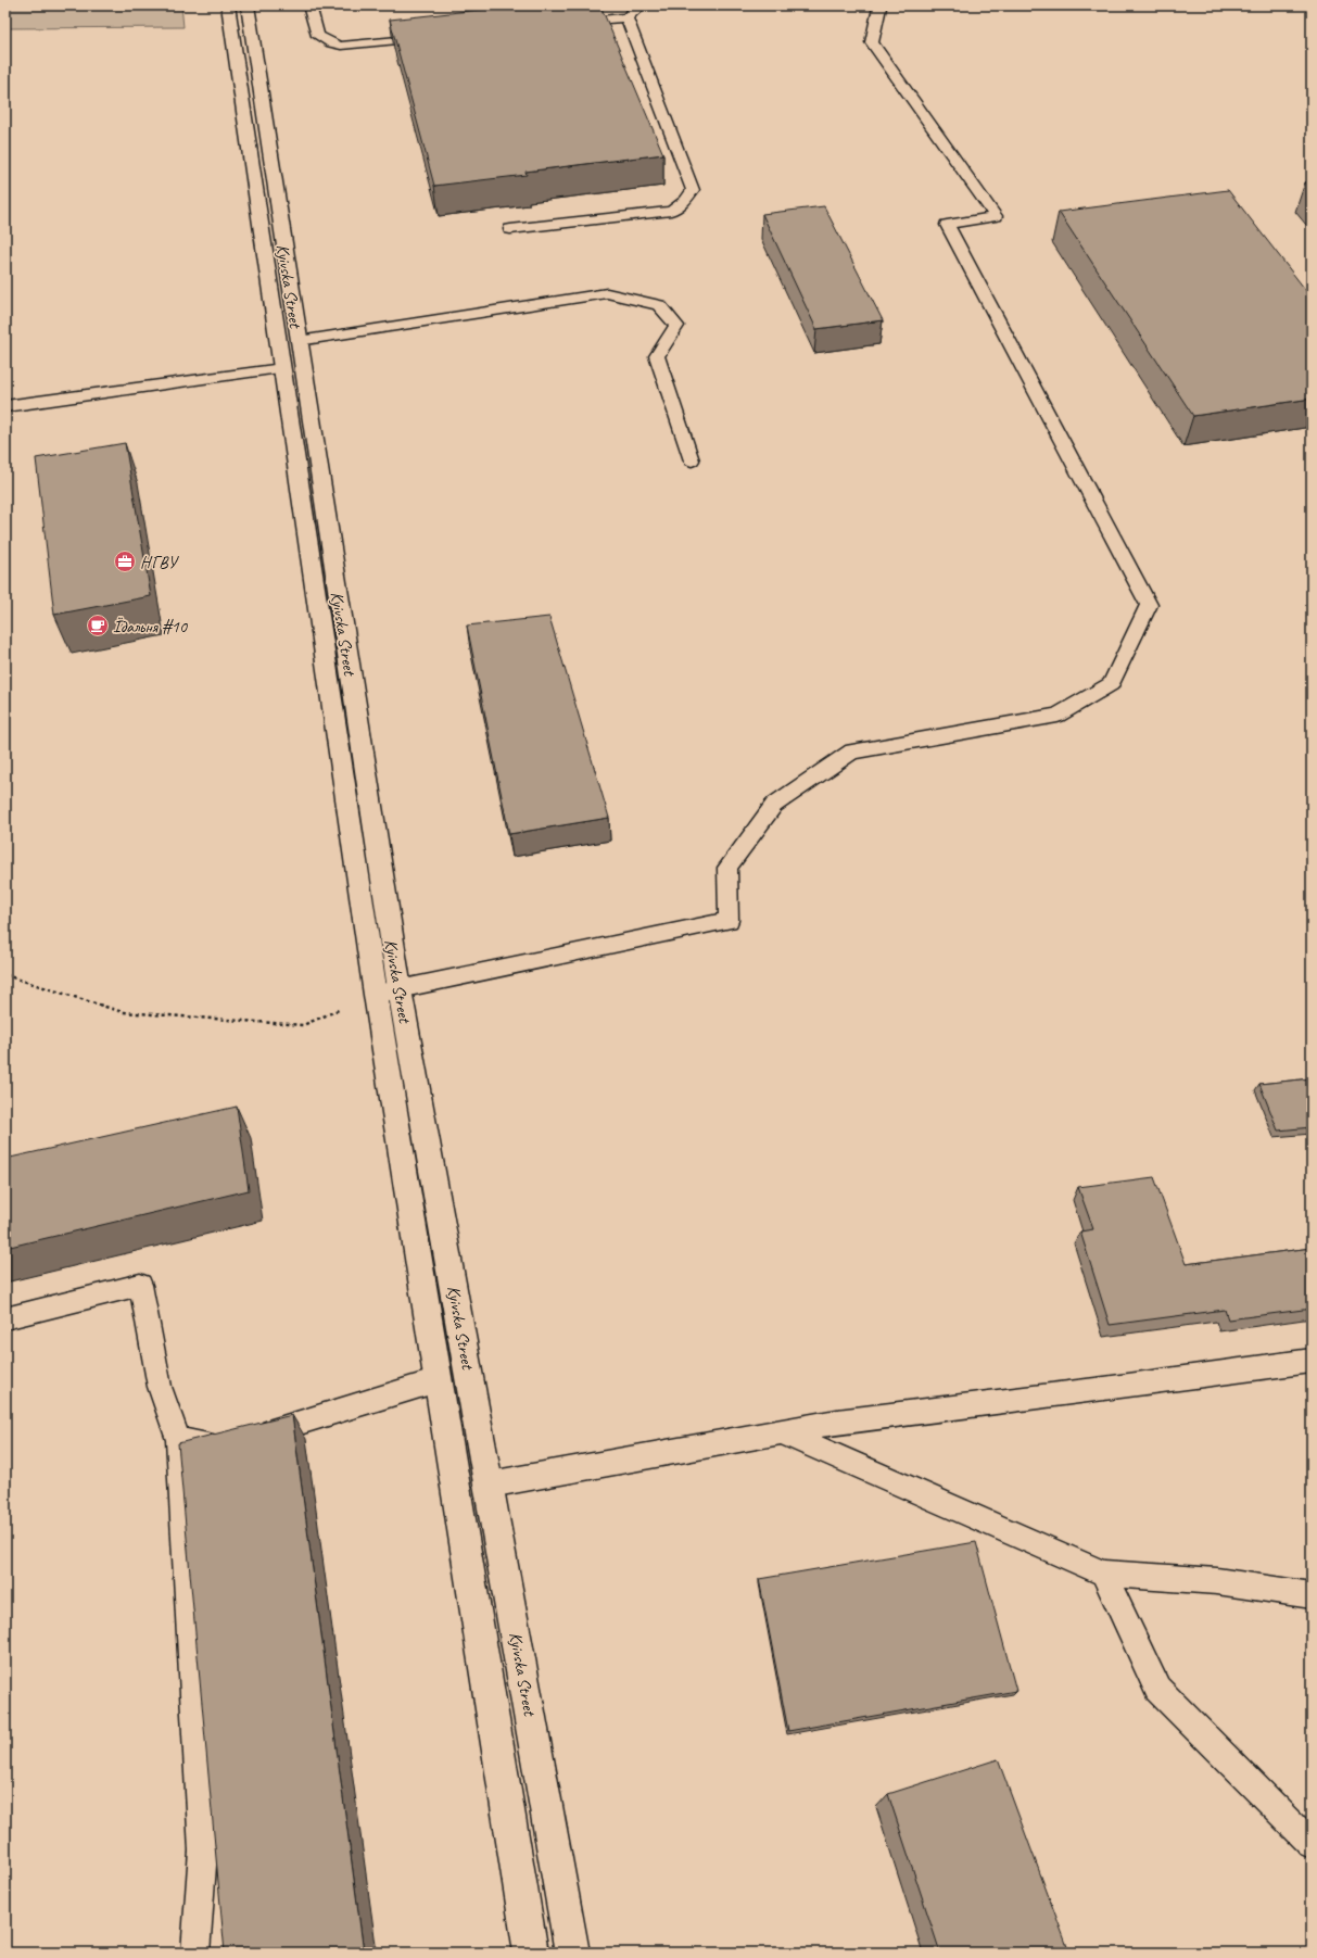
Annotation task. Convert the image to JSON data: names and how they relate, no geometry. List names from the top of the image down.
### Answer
{
  "streets": {
    "main road": ["Kyivska Street"]
  },
  "places": {
    "office": ["НГВУ"],
    "cafe": ["Їдальня #10"]
  }
}
